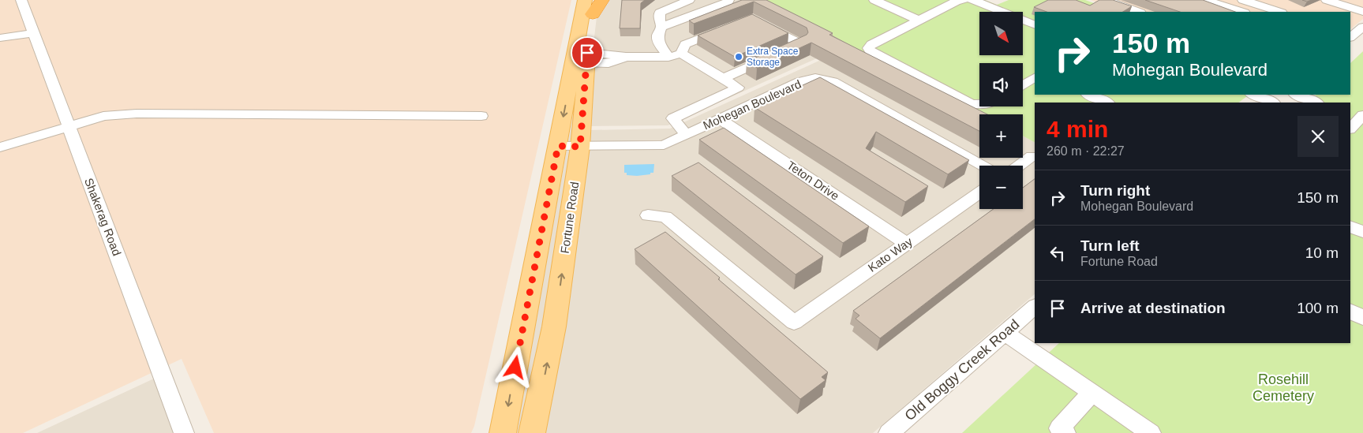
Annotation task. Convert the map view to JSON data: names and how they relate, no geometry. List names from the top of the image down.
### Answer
{
  "streets": {
    "main road": ["Fortune Road"],
    "street": [
      "Mohegan Boulevard",
      "Teton Drive",
      "Shakerag Road",
      "Kato Way",
      "Old Boggy Creek Road"
    ]
  },
  "crossings": [
    ["Mohegan Boulevard", "Teton Drive"],
    ["Mohegan Boulevard", "Fortune Road"],
    ["Teton Drive", "Kato Way"]
  ],
  "parks": ["Rosehill Cemetery"],
  "places": ["Extra Space Storage"],
  "north": "bottom right",
  "page": {
    "map_buttons": ["+", "−"],
    "turn": ["150 m", "Mohegan Boulevard"],
    "heading": ["4 min", "260 m · 22:27"],
    "list": [
      {
        "name": "Turn right",
        "note": "Mohegan Boulevard",
        "value": "150 m"
      },
      {
        "name": "Turn left",
        "note": "Fortune Road",
        "value": "10 m"
      },
      {
        "name": "Arrive at destination",
        "value": "100 m"
      }
    ]
  }
}
